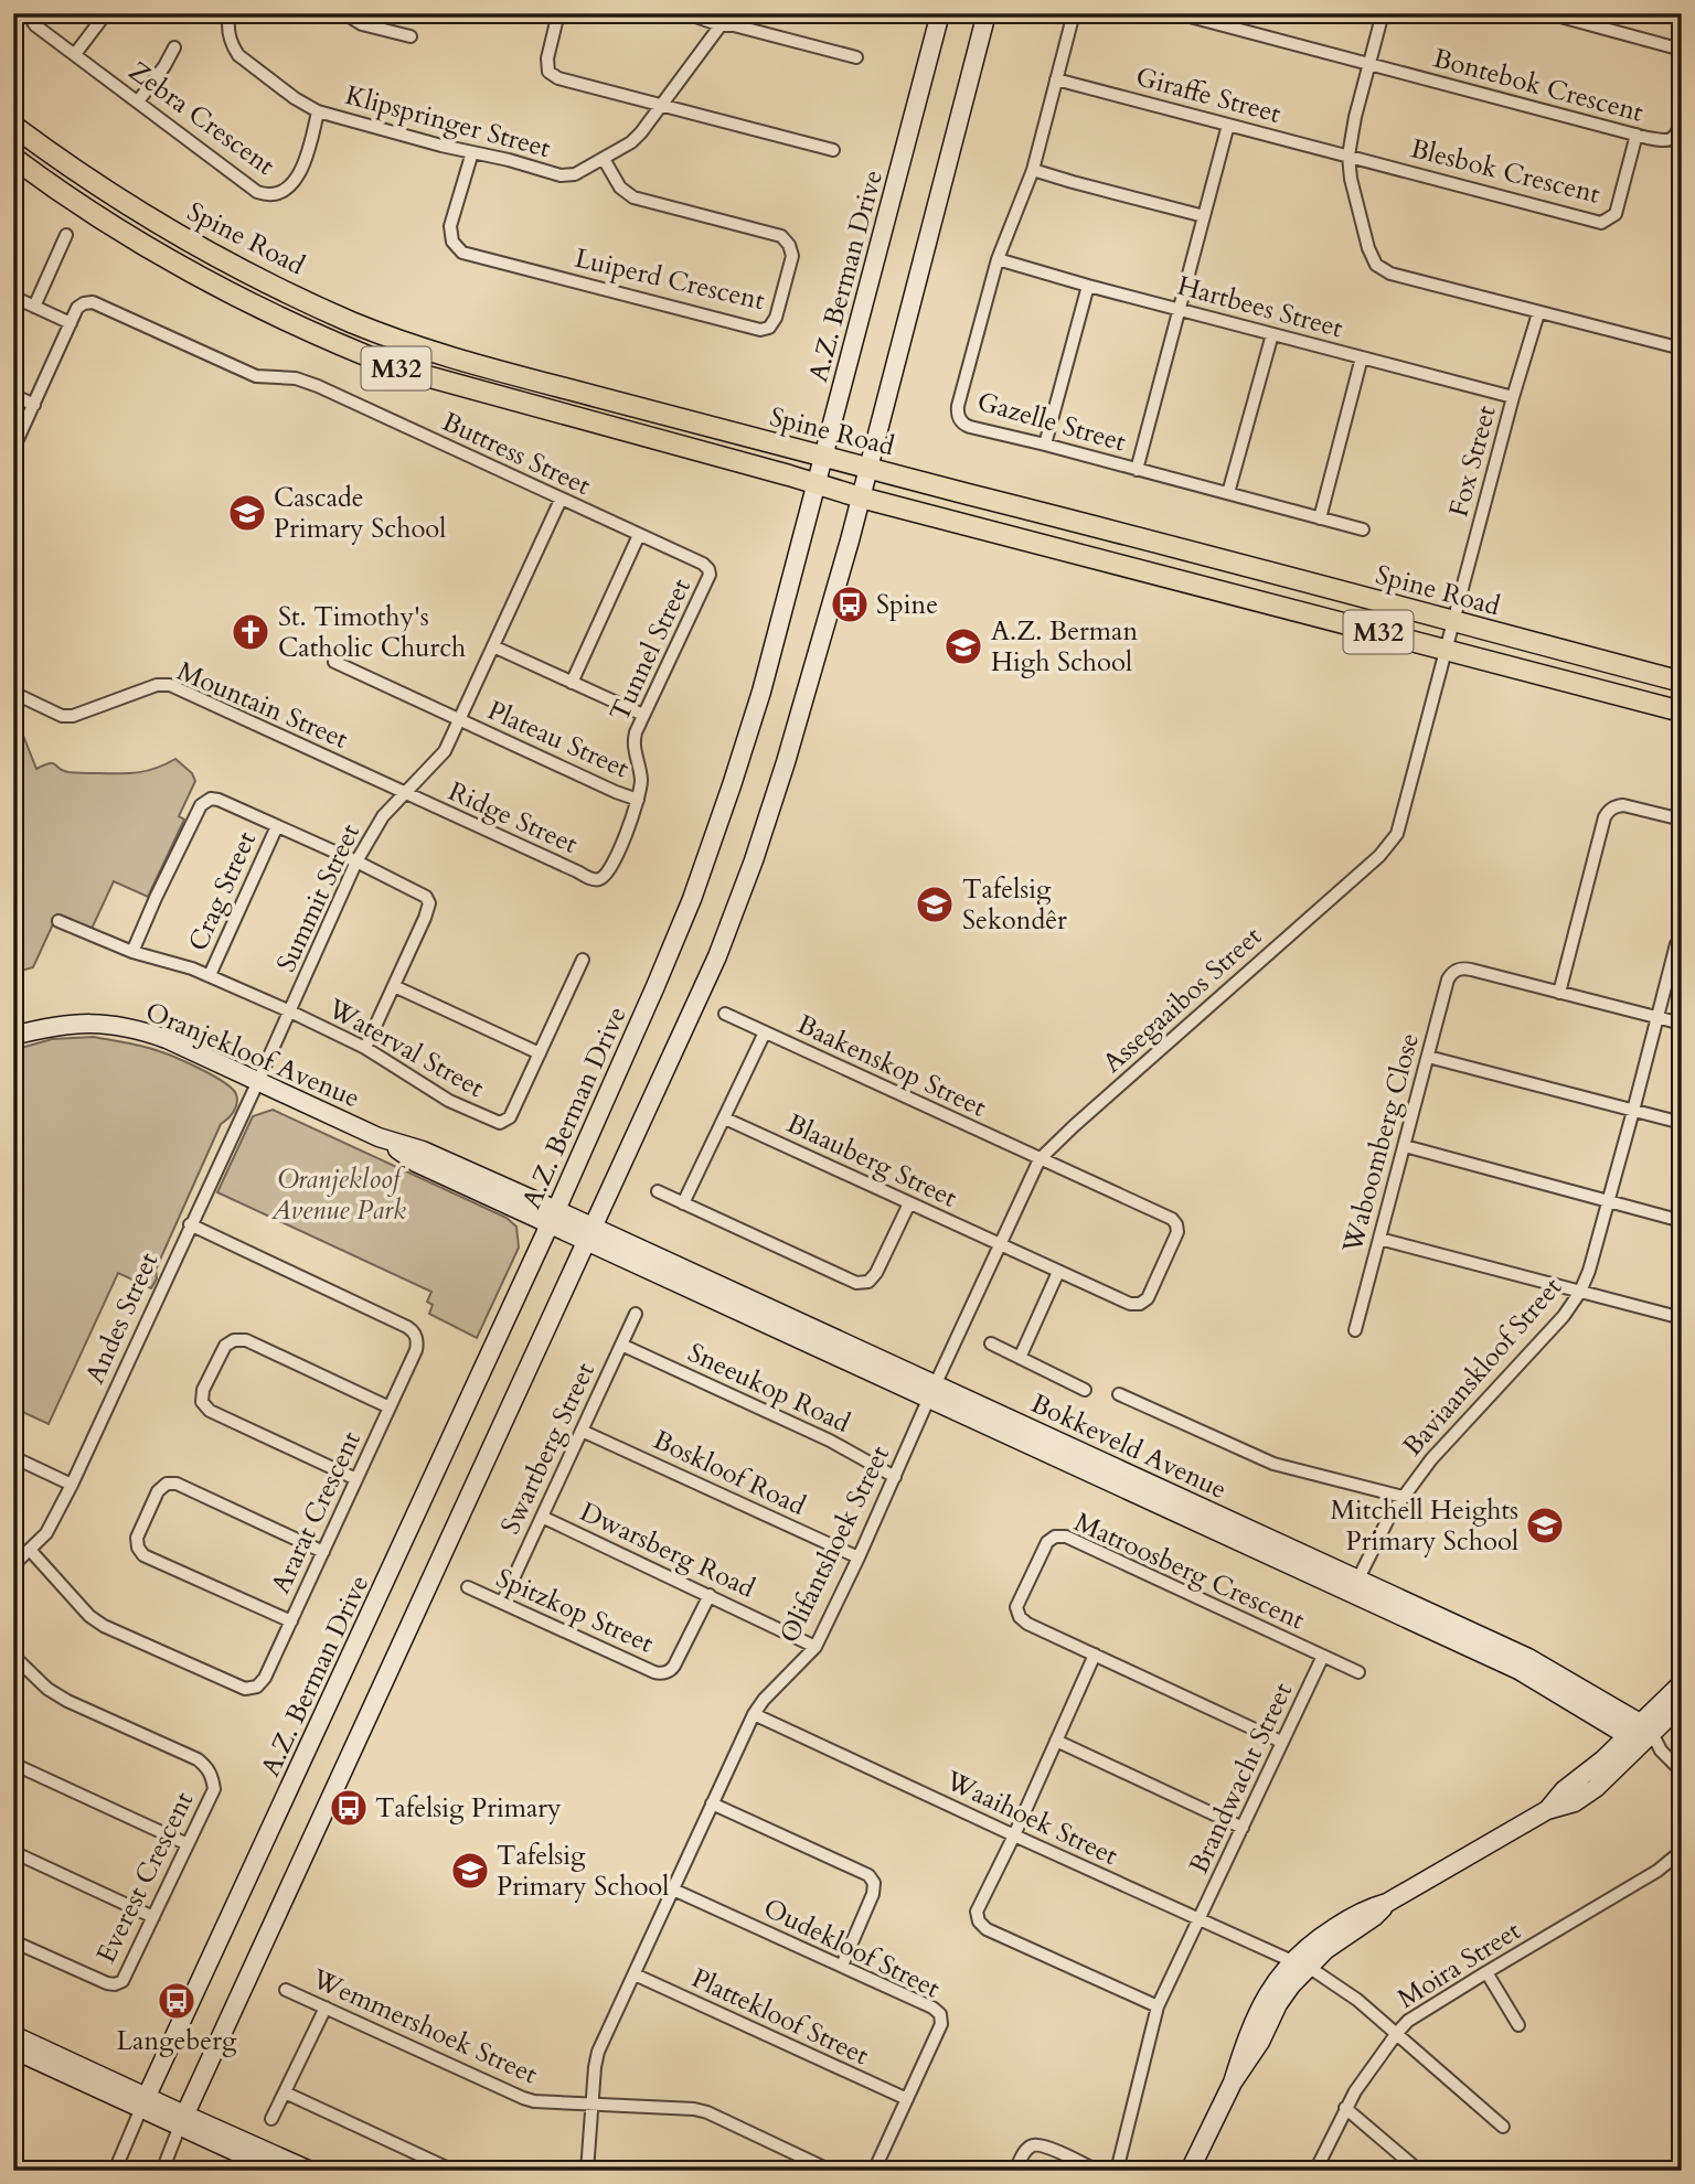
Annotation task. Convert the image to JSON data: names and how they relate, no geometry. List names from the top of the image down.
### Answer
{
  "streets": {
    "main road": ["Spine Road", "M32"],
    "street": [
      "Bontebok Crescent",
      "Giraffe Street",
      "Zebra Crescent",
      "Klipspringer Street",
      "Blesbok Crescent",
      "A.Z. Berman Drive",
      "Luiperd Crescent",
      "Hartbees Street",
      "Gazelle Street",
      "Buttress Street",
      "Fox Street",
      "Tunnel Street",
      "Mountain Street",
      "Plateau Street",
      "Ridge Street",
      "Crag Street",
      "Summit Street",
      "Assegaaibos Street",
      "Waterval Street",
      "Oranjekloof Avenue",
      "Baakenskop Street",
      "Waboomberg Close",
      "Blaauberg Street",
      "Andes Street",
      "Baviaanskloof Street",
      "Sneeukop Road",
      "Bokkeveld Avenue",
      "Swartberg Street",
      "Boskloof Road",
      "Ararat Crescent",
      "Olifantshoek Street",
      "Dwarsberg Road",
      "Matroosberg Crescent",
      "Spitzkop Street",
      "Brandwacht Street",
      "Waaihoek Street",
      "Everest Crescent",
      "Oudekloof Street",
      "Moira Street",
      "Plattekloof Street",
      "Wemmershoek Street"
    ]
  },
  "crossings": [
    ["Bontebok Crescent", "Blesbok Crescent"],
    ["Giraffe Street", "Blesbok Crescent"],
    ["Giraffe Street", "Gazelle Street"],
    ["Zebra Crescent", "Klipspringer Street"],
    ["Klipspringer Street", "Luiperd Crescent"],
    ["Spine Road", "A.Z. Berman Drive"],
    ["Spine Road", "Fox Street"],
    ["Spine Road", "Assegaaibos Street"],
    ["A.Z. Berman Drive", "Oranjekloof Avenue"],
    ["Hartbees Street", "Gazelle Street"],
    ["Hartbees Street", "Fox Street"],
    ["Buttress Street", "Tunnel Street"],
    ["Buttress Street", "Summit Street"],
    ["Fox Street", "Assegaaibos Street"],
    ["Tunnel Street", "Plateau Street"],
    ["Tunnel Street", "Ridge Street"],
    ["Mountain Street", "Ridge Street"],
    ["Mountain Street", "Summit Street"],
    ["Plateau Street", "Summit Street"],
    ["Ridge Street", "Summit Street"],
    ["Crag Street", "Waterval Street"],
    ["Summit Street", "Waterval Street"],
    ["Summit Street", "Oranjekloof Avenue"],
    ["Summit Street", "Andes Street"],
    ["Assegaaibos Street", "Baakenskop Street"],
    ["Assegaaibos Street", "Blaauberg Street"],
    ["Assegaaibos Street", "Bokkeveld Avenue"],
    ["Assegaaibos Street", "Olifantshoek Street"],
    ["Oranjekloof Avenue", "Andes Street"],
    ["Oranjekloof Avenue", "Bokkeveld Avenue"],
    ["Baakenskop Street", "Blaauberg Street"],
    ["Andes Street", "Ararat Crescent"],
    ["Baviaanskloof Street", "Bokkeveld Avenue"],
    ["Sneeukop Road", "Swartberg Street"],
    ["Sneeukop Road", "Olifantshoek Street"],
    ["Bokkeveld Avenue", "Olifantshoek Street"],
    ["Swartberg Street", "Boskloof Road"],
    ["Swartberg Street", "Dwarsberg Road"],
    ["Swartberg Street", "Spitzkop Street"],
    ["Boskloof Road", "Olifantshoek Street"],
    ["Olifantshoek Street", "Dwarsberg Road"],
    ["Olifantshoek Street", "Waaihoek Street"],
    ["Olifantshoek Street", "Oudekloof Street"],
    ["Olifantshoek Street", "Plattekloof Street"],
    ["Olifantshoek Street", "Wemmershoek Street"],
    ["Dwarsberg Road", "Spitzkop Street"],
    ["Matroosberg Crescent", "Brandwacht Street"],
    ["Brandwacht Street", "Waaihoek Street"],
    ["Waaihoek Street", "Moira Street"],
    ["Oudekloof Street", "Plattekloof Street"]
  ],
  "parks": ["Oranjekloof Avenue Park"],
  "places": {
    "school or university": [
      "Cascade Primary School",
      "A.Z. Berman High School",
      "Tafelsig Sekondêr",
      "Mitchell Heights Primary School",
      "Tafelsig Primary School"
    ],
    "bus stop": ["Spine", "Tafelsig Primary", "Langeberg"],
    "church": ["St. Timothy's Catholic Church"]
  }
}
